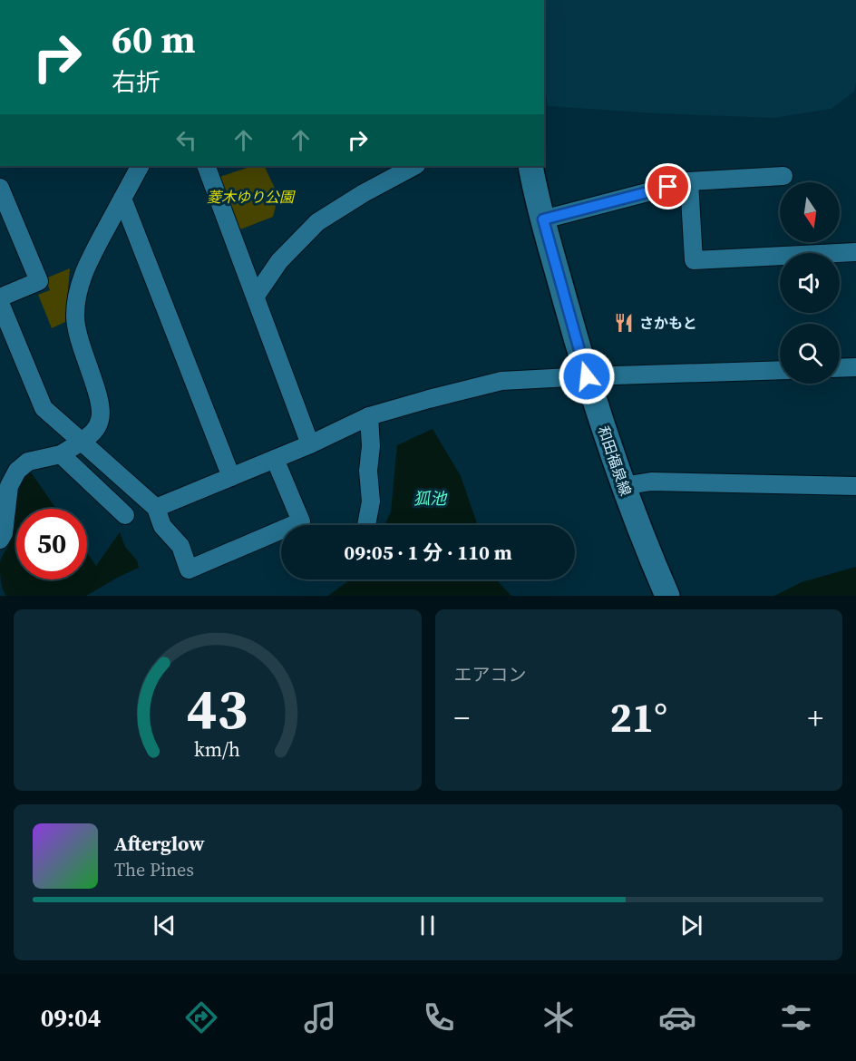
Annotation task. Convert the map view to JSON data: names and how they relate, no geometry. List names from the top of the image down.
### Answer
{
  "streets": {
    "main road": ["和田福泉線"]
  },
  "water": ["狐池"],
  "parks": ["菱木ゆり公園"],
  "places": {
    "restaurant": ["さかもと"]
  },
  "north": "bottom",
  "page": {
    "turn": ["60 m", "右折"],
    "limit": "50",
    "trip": "09:05 · 1 分 · 110 m",
    "tile": "エアコン",
    "heat": ["−", "21°", "+"],
    "song": ["Afterglow", "The Pines"],
    "tabs": "09:04",
    "gauge": ["43", "km/h"]
  }
}
